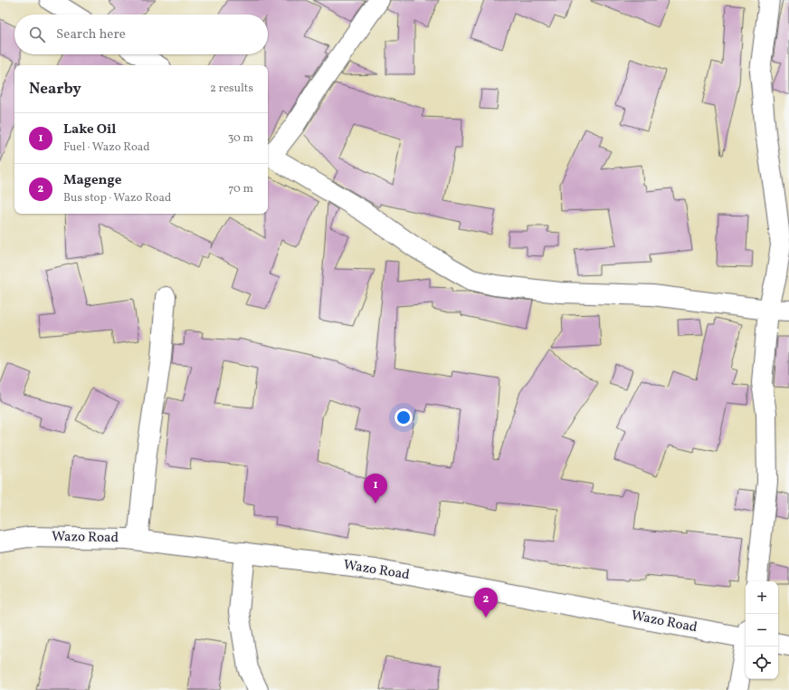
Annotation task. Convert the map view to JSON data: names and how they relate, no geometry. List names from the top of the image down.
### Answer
{
  "streets": {
    "street": ["Wazo Road"]
  },
  "page": {
    "search": "Search here",
    "heading": ["Nearby", "2 results"],
    "list": [
      {
        "mark": "1",
        "name": "Lake Oil",
        "note": "Fuel · Wazo Road",
        "value": "30 m"
      },
      {
        "mark": "2",
        "name": "Magenge",
        "note": "Bus stop · Wazo Road",
        "value": "70 m"
      }
    ],
    "pins": ["1", "2"],
    "map_buttons": ["+", "−"]
  }
}
